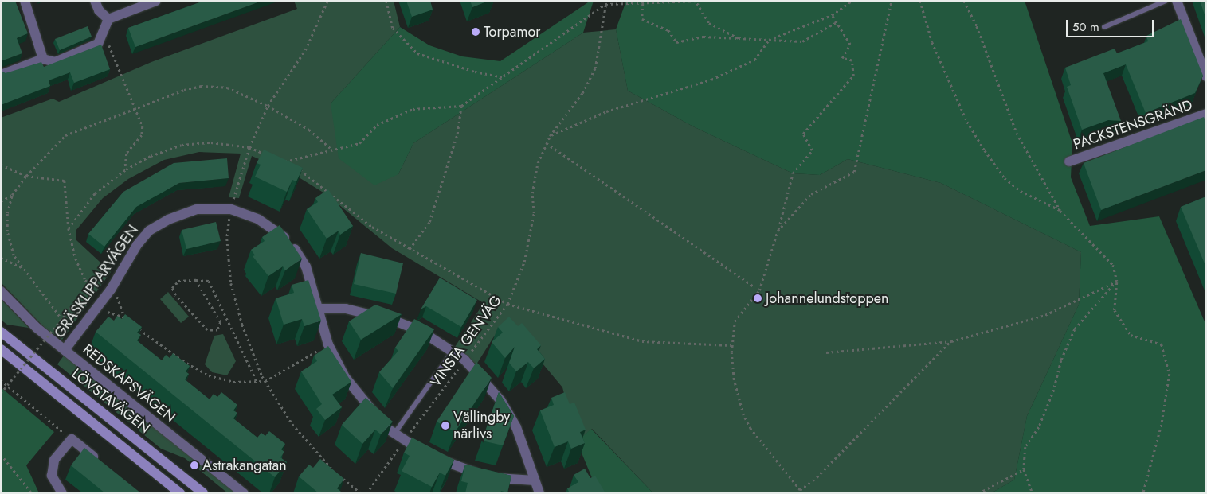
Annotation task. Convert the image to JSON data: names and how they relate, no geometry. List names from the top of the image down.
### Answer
{
  "streets": {
    "street": [
      "PACKSTENSGRÄND",
      "GRÄSKLIPPARVÄGEN",
      "REDSKAPSVÄGEN",
      "LÖVSTAVÄGEN"
    ],
    "path": ["VINSTA GENVÄG"]
  },
  "crossings": [
    ["GRÄSKLIPPARVÄGEN", "VINSTA GENVÄG"],
    ["GRÄSKLIPPARVÄGEN", "REDSKAPSVÄGEN"]
  ],
  "places": [
    "Torpamor",
    "Johannelundstoppen",
    "Vällingby närlivs",
    "Astrakangatan"
  ],
  "scale_bar": "50 m"
}
